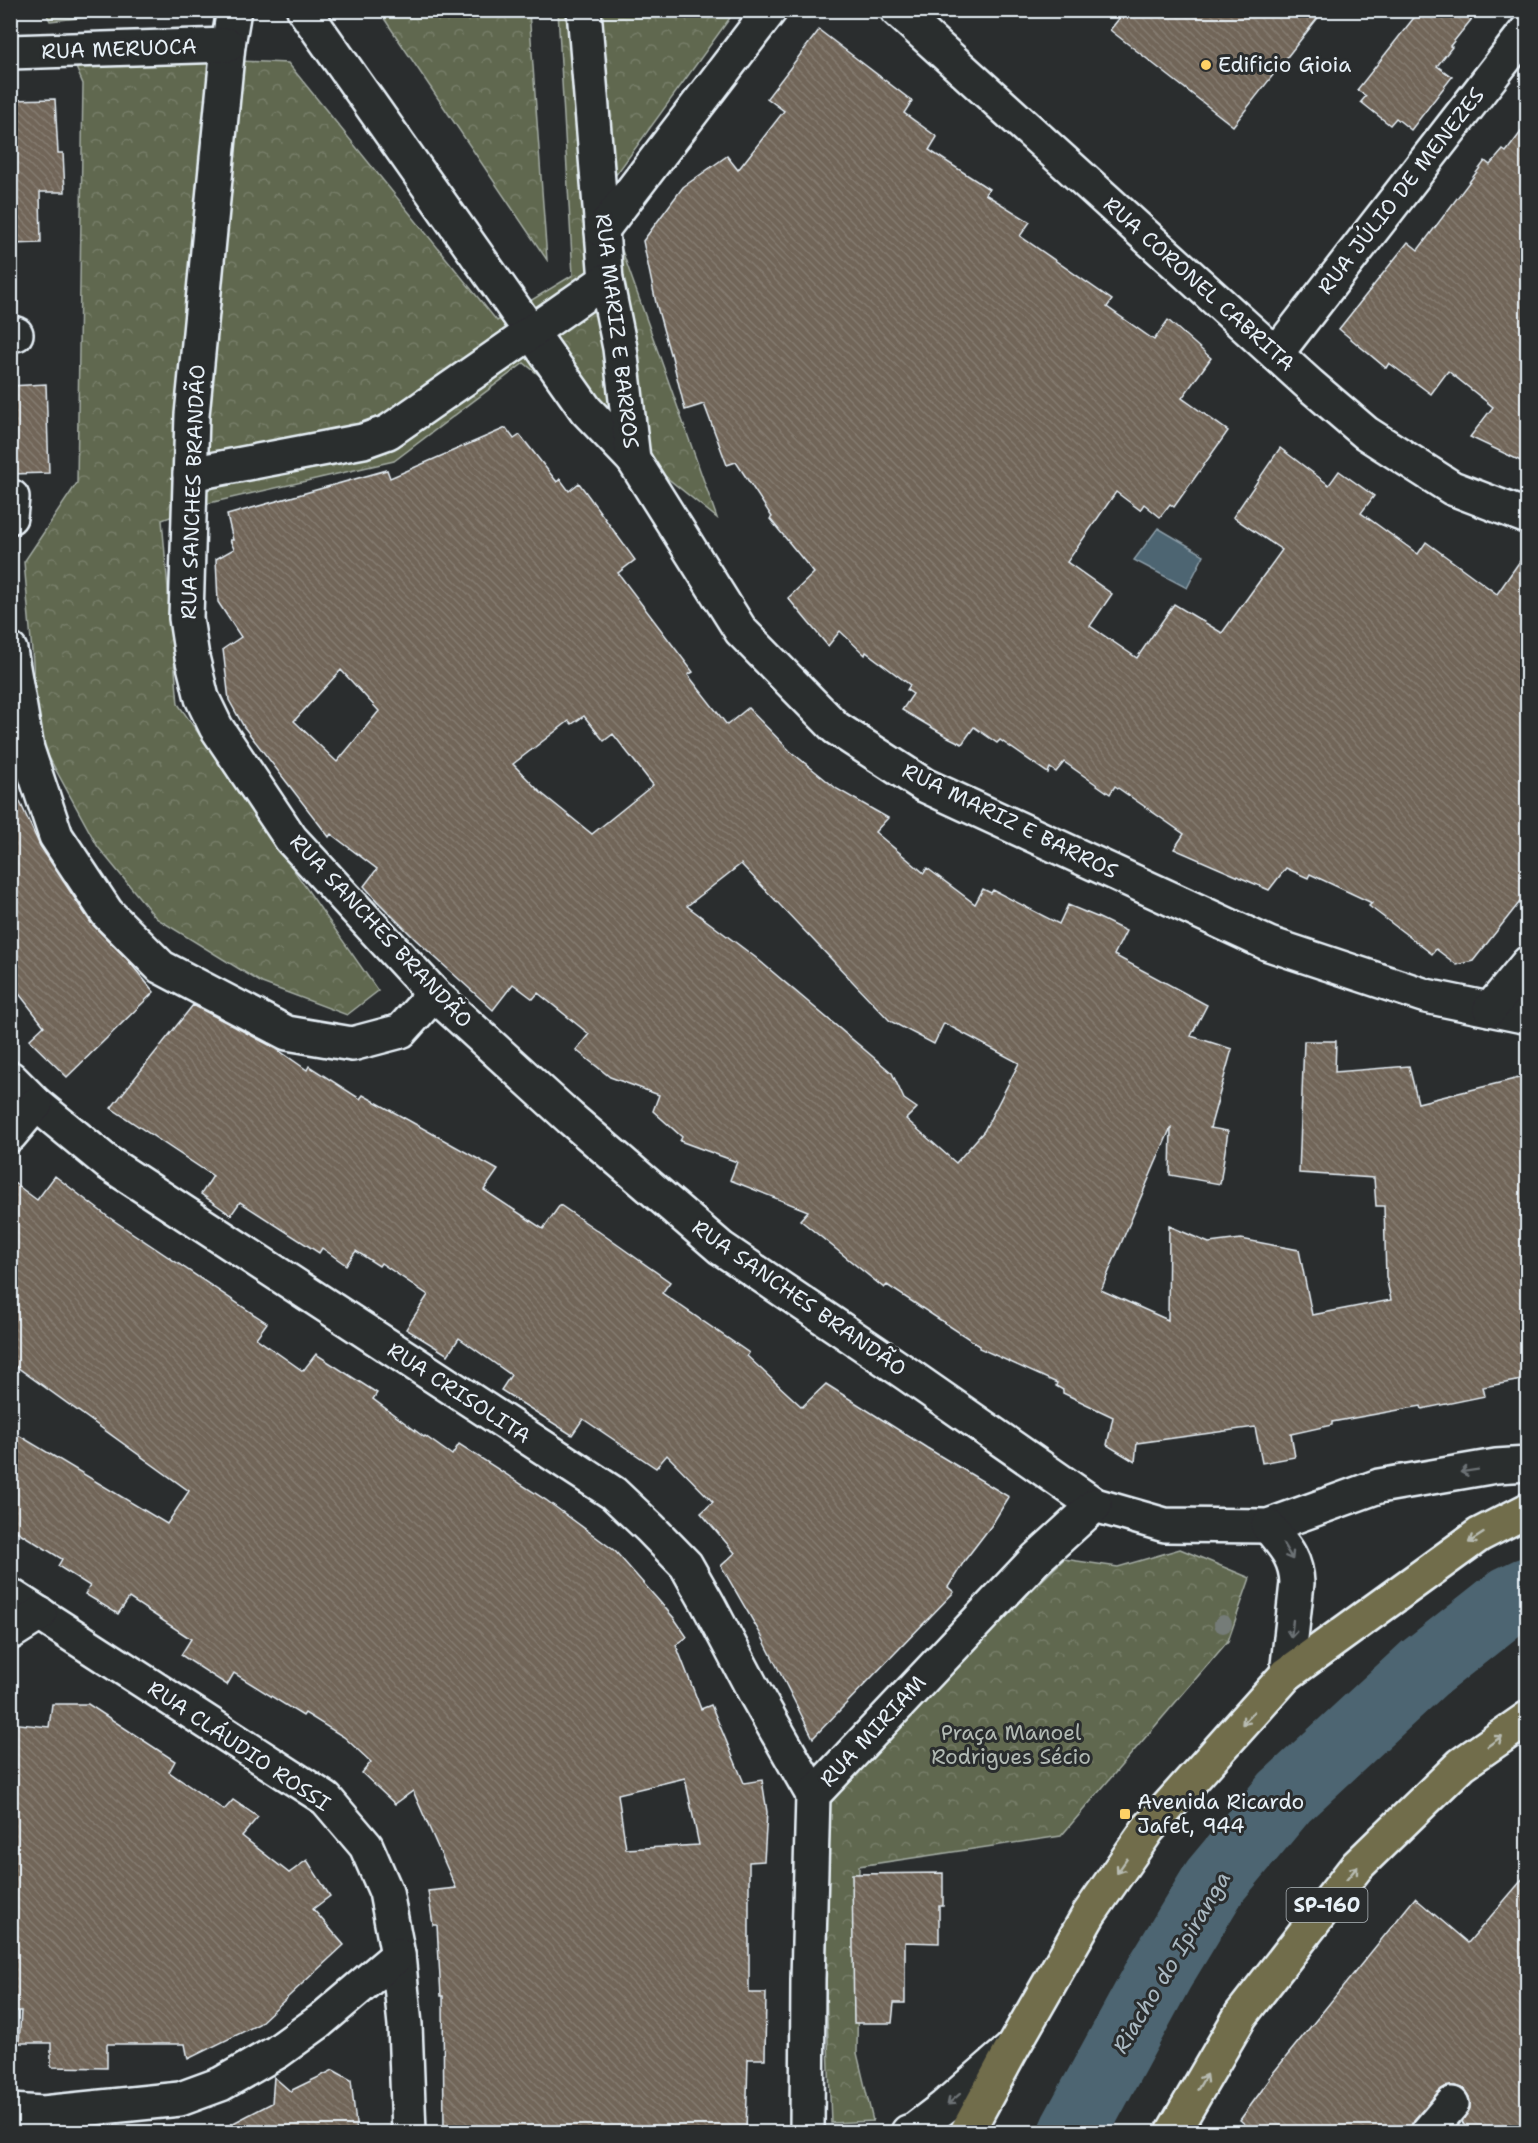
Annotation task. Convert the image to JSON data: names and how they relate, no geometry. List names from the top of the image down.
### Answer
{
  "streets": {
    "main road": ["SP-160"],
    "street": [
      "RUA MERUOCA",
      "RUA JÚLIO DE MENEZES",
      "RUA CORONEL CABRITA",
      "RUA MARIZ E BARROS",
      "RUA SANCHES BRANDÃO",
      "RUA CRISOLITA",
      "RUA MIRIAM",
      "RUA CLÁUDIO ROSSI"
    ]
  },
  "crossings": [
    ["RUA MERUOCA", "RUA SANCHES BRANDÃO"],
    ["RUA JÚLIO DE MENEZES", "RUA CORONEL CABRITA"],
    ["RUA SANCHES BRANDÃO", "RUA MIRIAM"],
    ["RUA CRISOLITA", "RUA MIRIAM"]
  ],
  "water": ["Riacho do Ipiranga"],
  "parks": ["Praça Manoel Rodrigues Sécio"],
  "places": {
    "other": ["Edificio Gioia"],
    "transit": ["Avenida Ricardo Jafet, 944"]
  }
}
